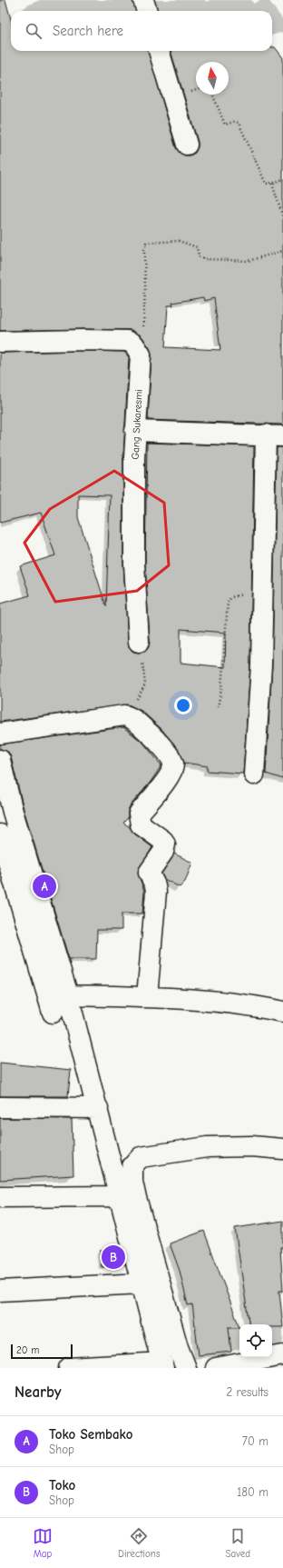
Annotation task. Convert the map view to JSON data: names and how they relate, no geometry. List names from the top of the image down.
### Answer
{
  "streets": {
    "street": ["Gang Sukaresmi"]
  },
  "scale_bar": "20 m",
  "north": "top",
  "page": {
    "search": "Search here",
    "pins": ["A", "B"],
    "scale": "20 m",
    "heading": ["Nearby", "2 results"],
    "list": [
      {
        "mark": "A",
        "name": "Toko Sembako",
        "note": "Shop",
        "value": "70 m"
      },
      {
        "mark": "B",
        "name": "Toko",
        "note": "Shop",
        "value": "180 m"
      }
    ],
    "nav": ["Map", "Directions", "Saved"]
  }
}
